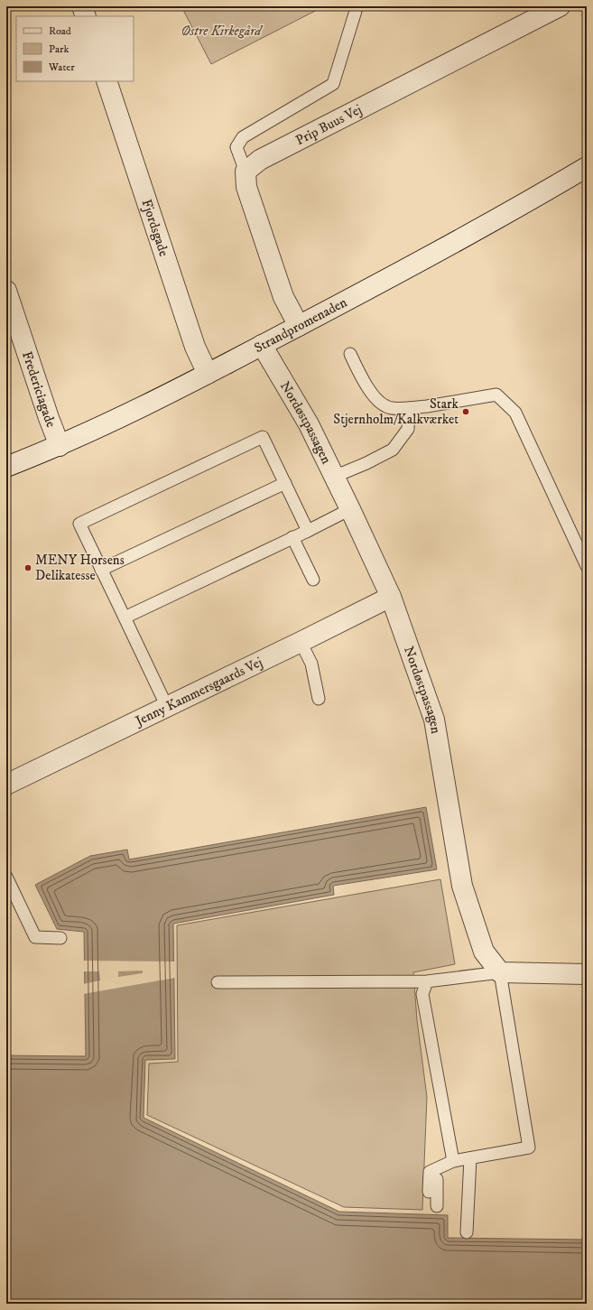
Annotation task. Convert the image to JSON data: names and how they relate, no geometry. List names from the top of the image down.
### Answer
{
  "streets": {
    "street": [
      "Prip Buus Vej",
      "Fjordsgade",
      "Strandpromenaden",
      "Fredericiagade",
      "Nordøstpassagen",
      "Jenny Kammersgaards Vej"
    ]
  },
  "crossings": [
    ["Fjordsgade", "Strandpromenaden"],
    ["Strandpromenaden", "Fredericiagade"],
    ["Strandpromenaden", "Nordøstpassagen"],
    ["Nordøstpassagen", "Jenny Kammersgaards Vej"]
  ],
  "parks": ["Østre Kirkegård"],
  "places": ["Stark Stjernholm/Kalkværket", "MENY Horsens Delikatesse"],
  "legend": ["Road", "Park", "Water"]
}
